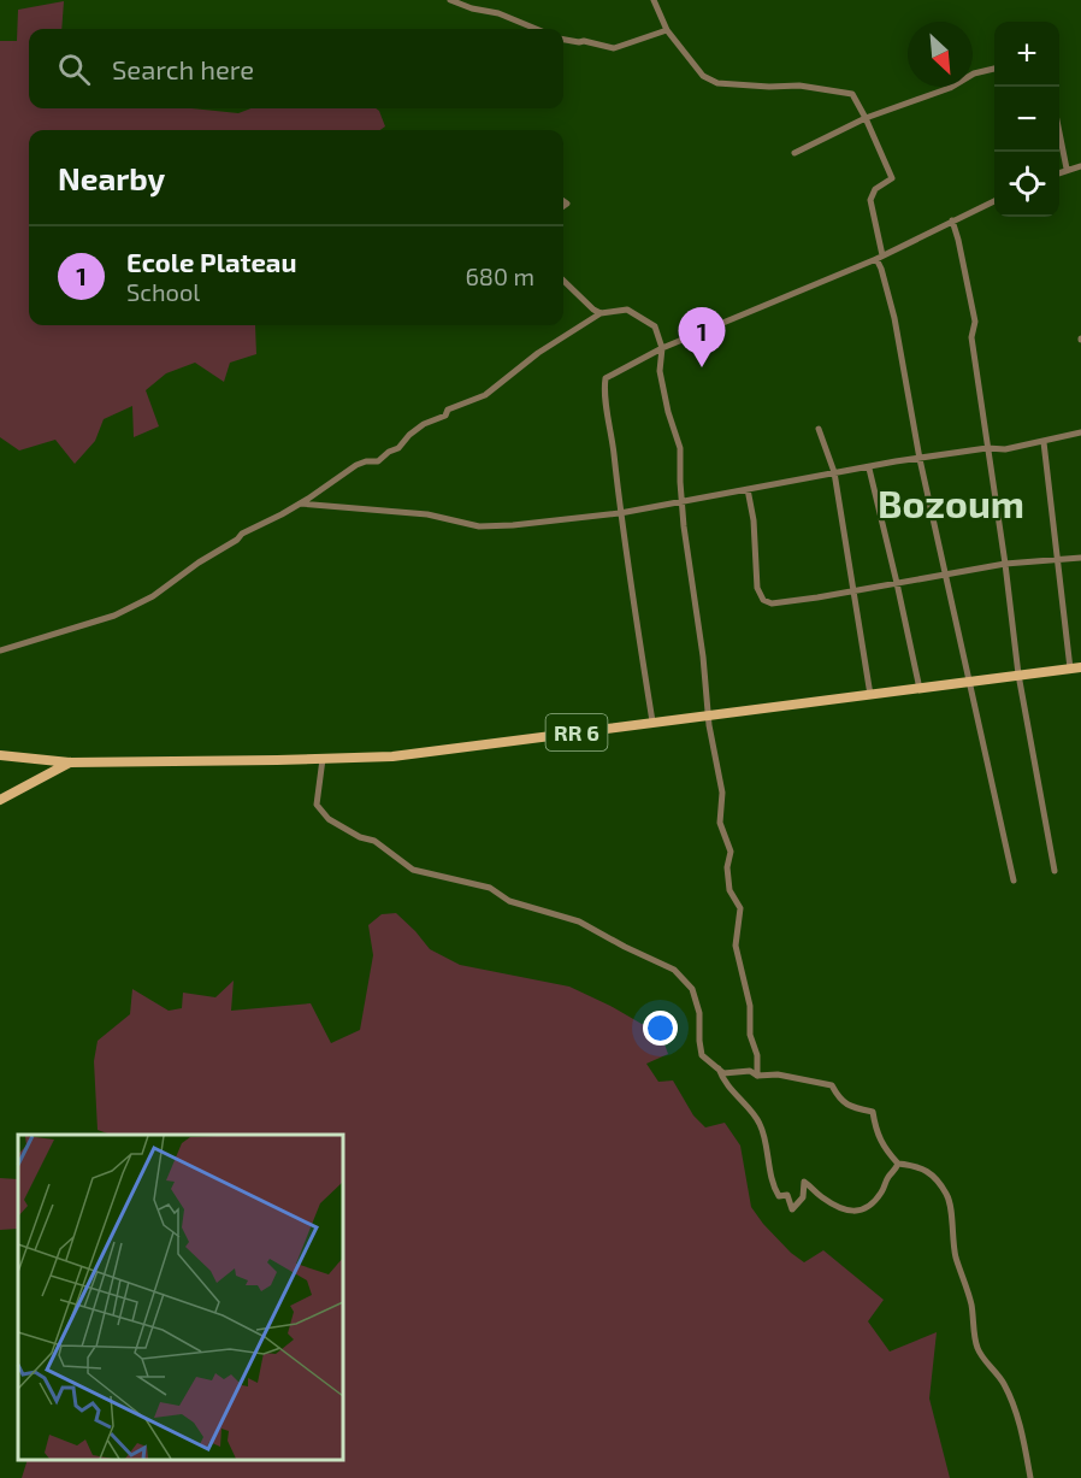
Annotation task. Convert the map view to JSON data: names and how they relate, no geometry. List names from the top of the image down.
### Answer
{
  "streets": {
    "main road": ["RR 6"]
  },
  "districts": ["Bozoum"],
  "north": "bottom right",
  "page": {
    "map_buttons": ["+", "−"],
    "search": "Search here",
    "heading": "Nearby",
    "list": [
      {
        "mark": "1",
        "name": "Ecole Plateau",
        "note": "School",
        "value": "680 m"
      }
    ],
    "pins": "1"
  }
}
